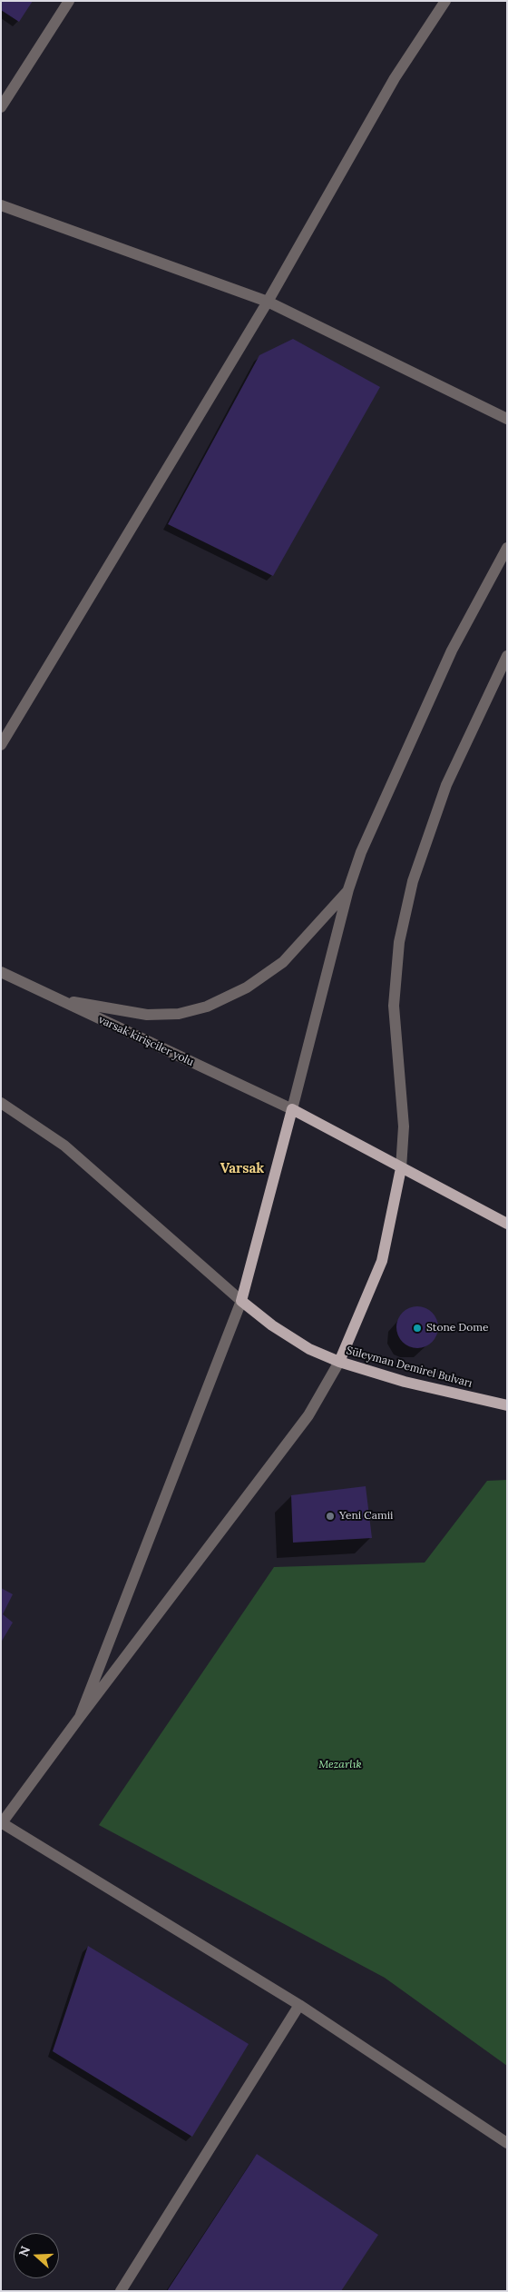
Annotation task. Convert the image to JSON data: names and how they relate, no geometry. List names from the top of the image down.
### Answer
{
  "streets": {
    "main road": ["Süleyman Demirel Bulvarı"],
    "street": ["varsak kirişciler yolu"]
  },
  "districts": ["Varsak"],
  "parks": ["Mezarlık"],
  "places": ["Stone Dome", "Yeni Camii"],
  "north": "left"
}
